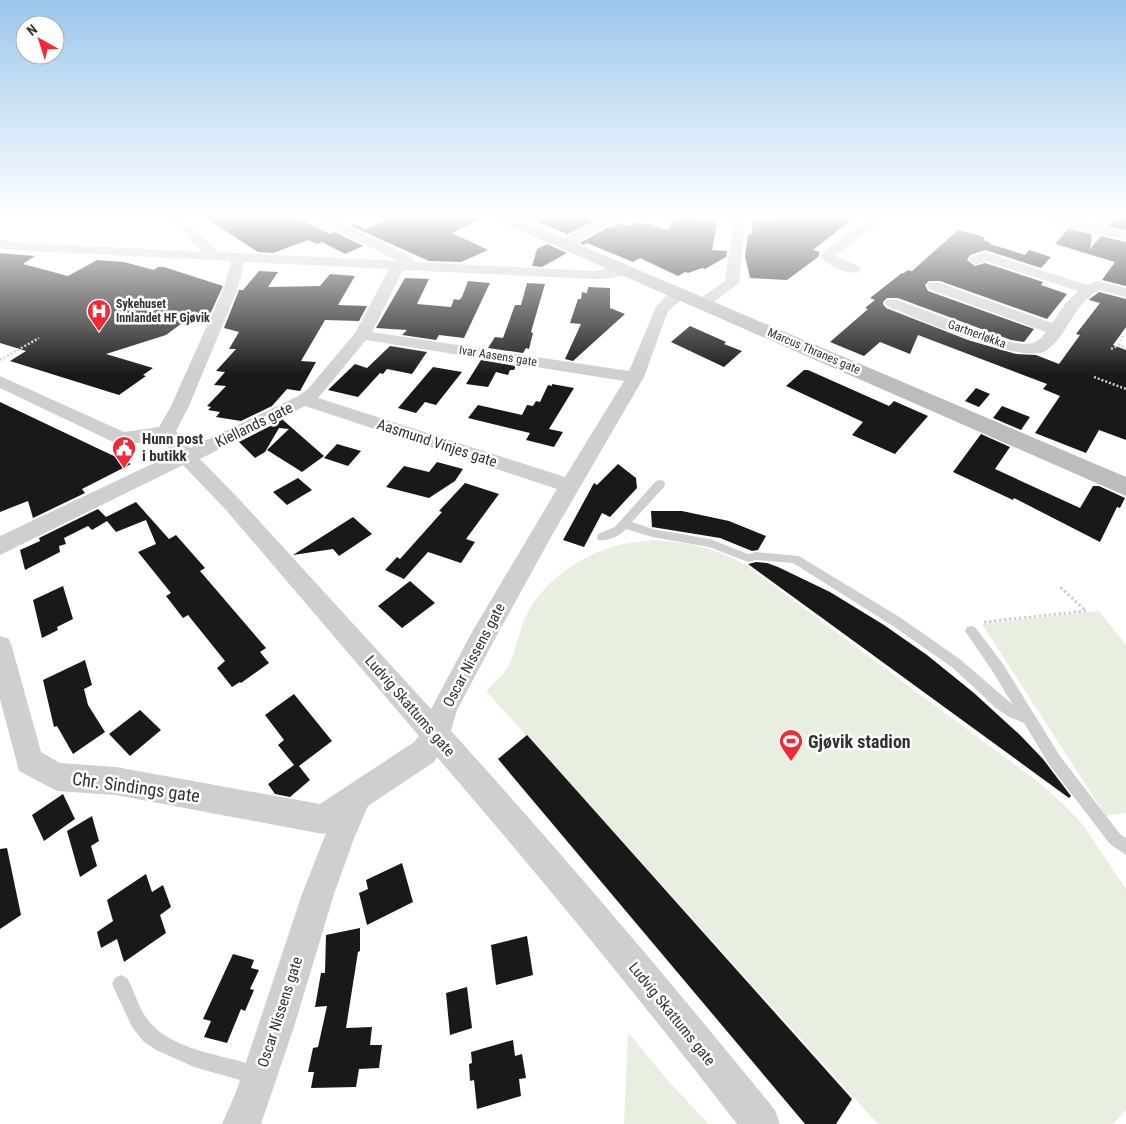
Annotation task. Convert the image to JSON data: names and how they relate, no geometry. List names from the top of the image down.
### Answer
{
  "streets": {
    "main road": ["Marcus Thranes gate"],
    "street": [
      "Gartnerløkka",
      "Ivar Aasens gate",
      "Kiellands gate",
      "Aasmund Vinjes gate",
      "Oscar Nissens gate",
      "Ludvig Skattums gate",
      "Chr. Sindings gate"
    ]
  },
  "crossings": [
    ["Marcus Thranes gate", "Oscar Nissens gate"],
    ["Ivar Aasens gate", "Kiellands gate"],
    ["Ivar Aasens gate", "Oscar Nissens gate"],
    ["Kiellands gate", "Aasmund Vinjes gate"],
    ["Kiellands gate", "Ludvig Skattums gate"],
    ["Aasmund Vinjes gate", "Oscar Nissens gate"],
    ["Oscar Nissens gate", "Ludvig Skattums gate"],
    ["Oscar Nissens gate", "Chr. Sindings gate"]
  ],
  "places": {
    "hospital": ["Sykehuset Innlandet HF Gjøvik"],
    "public building": ["Hunn post i butikk"],
    "sports": ["Gjøvik stadion"]
  },
  "north": "top left"
}
